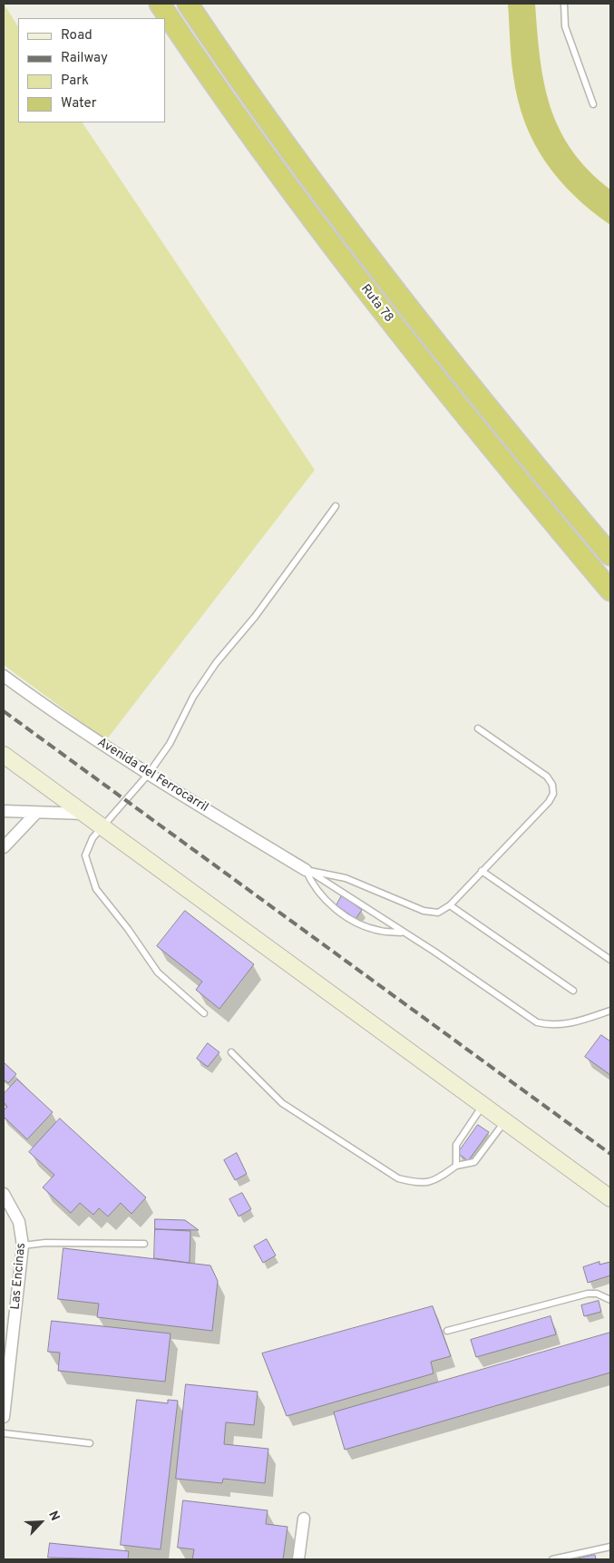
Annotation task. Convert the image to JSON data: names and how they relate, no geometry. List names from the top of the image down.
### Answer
{
  "streets": {
    "highway": ["Ruta 78"],
    "street": ["Avenida del Ferrocarril", "Las Encinas"]
  },
  "legend": [
    "Road",
    "Railway",
    "Park",
    "Water"
  ],
  "north": "top right"
}
